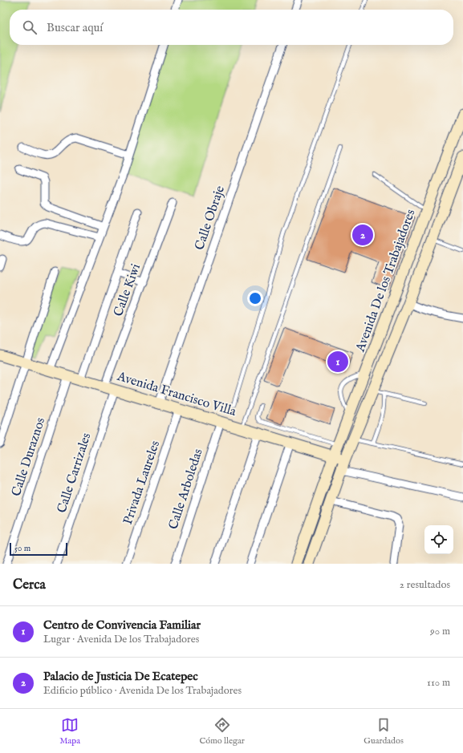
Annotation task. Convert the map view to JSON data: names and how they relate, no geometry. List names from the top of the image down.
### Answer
{
  "streets": {
    "main road": ["Avenida De los Trabajadores", "Avenida Francisco Villa"],
    "street": [
      "Calle Obraje",
      "Calle Kiwi",
      "Calle Duraznos",
      "Calle Carrizales",
      "Privada Laureles",
      "Calle Arboledas"
    ]
  },
  "crossings": [
    ["Calle Obraje", "Avenida Francisco Villa"],
    ["Avenida De los Trabajadores", "Avenida Francisco Villa"],
    ["Calle Kiwi", "Avenida Francisco Villa"],
    ["Calle Kiwi", "Calle Carrizales"],
    ["Avenida Francisco Villa", "Calle Duraznos"],
    ["Avenida Francisco Villa", "Calle Carrizales"],
    ["Avenida Francisco Villa", "Privada Laureles"],
    ["Avenida Francisco Villa", "Calle Arboledas"]
  ],
  "scale_bar": "50 m",
  "page": {
    "search": "Buscar aquí",
    "pins": ["2", "1"],
    "scale": "50 m",
    "heading": ["Cerca", "2 resultados"],
    "list": [
      {
        "mark": "1",
        "name": "Centro de Convivencia Familiar",
        "note": "Lugar · Avenida De los Trabajadores",
        "value": "90 m"
      },
      {
        "mark": "2",
        "name": "Palacio de Justicia De Ecatepec",
        "note": "Edificio público · Avenida De los Trabajadores",
        "value": "110 m"
      }
    ],
    "nav": ["Mapa", "Cómo llegar", "Guardados"]
  }
}
